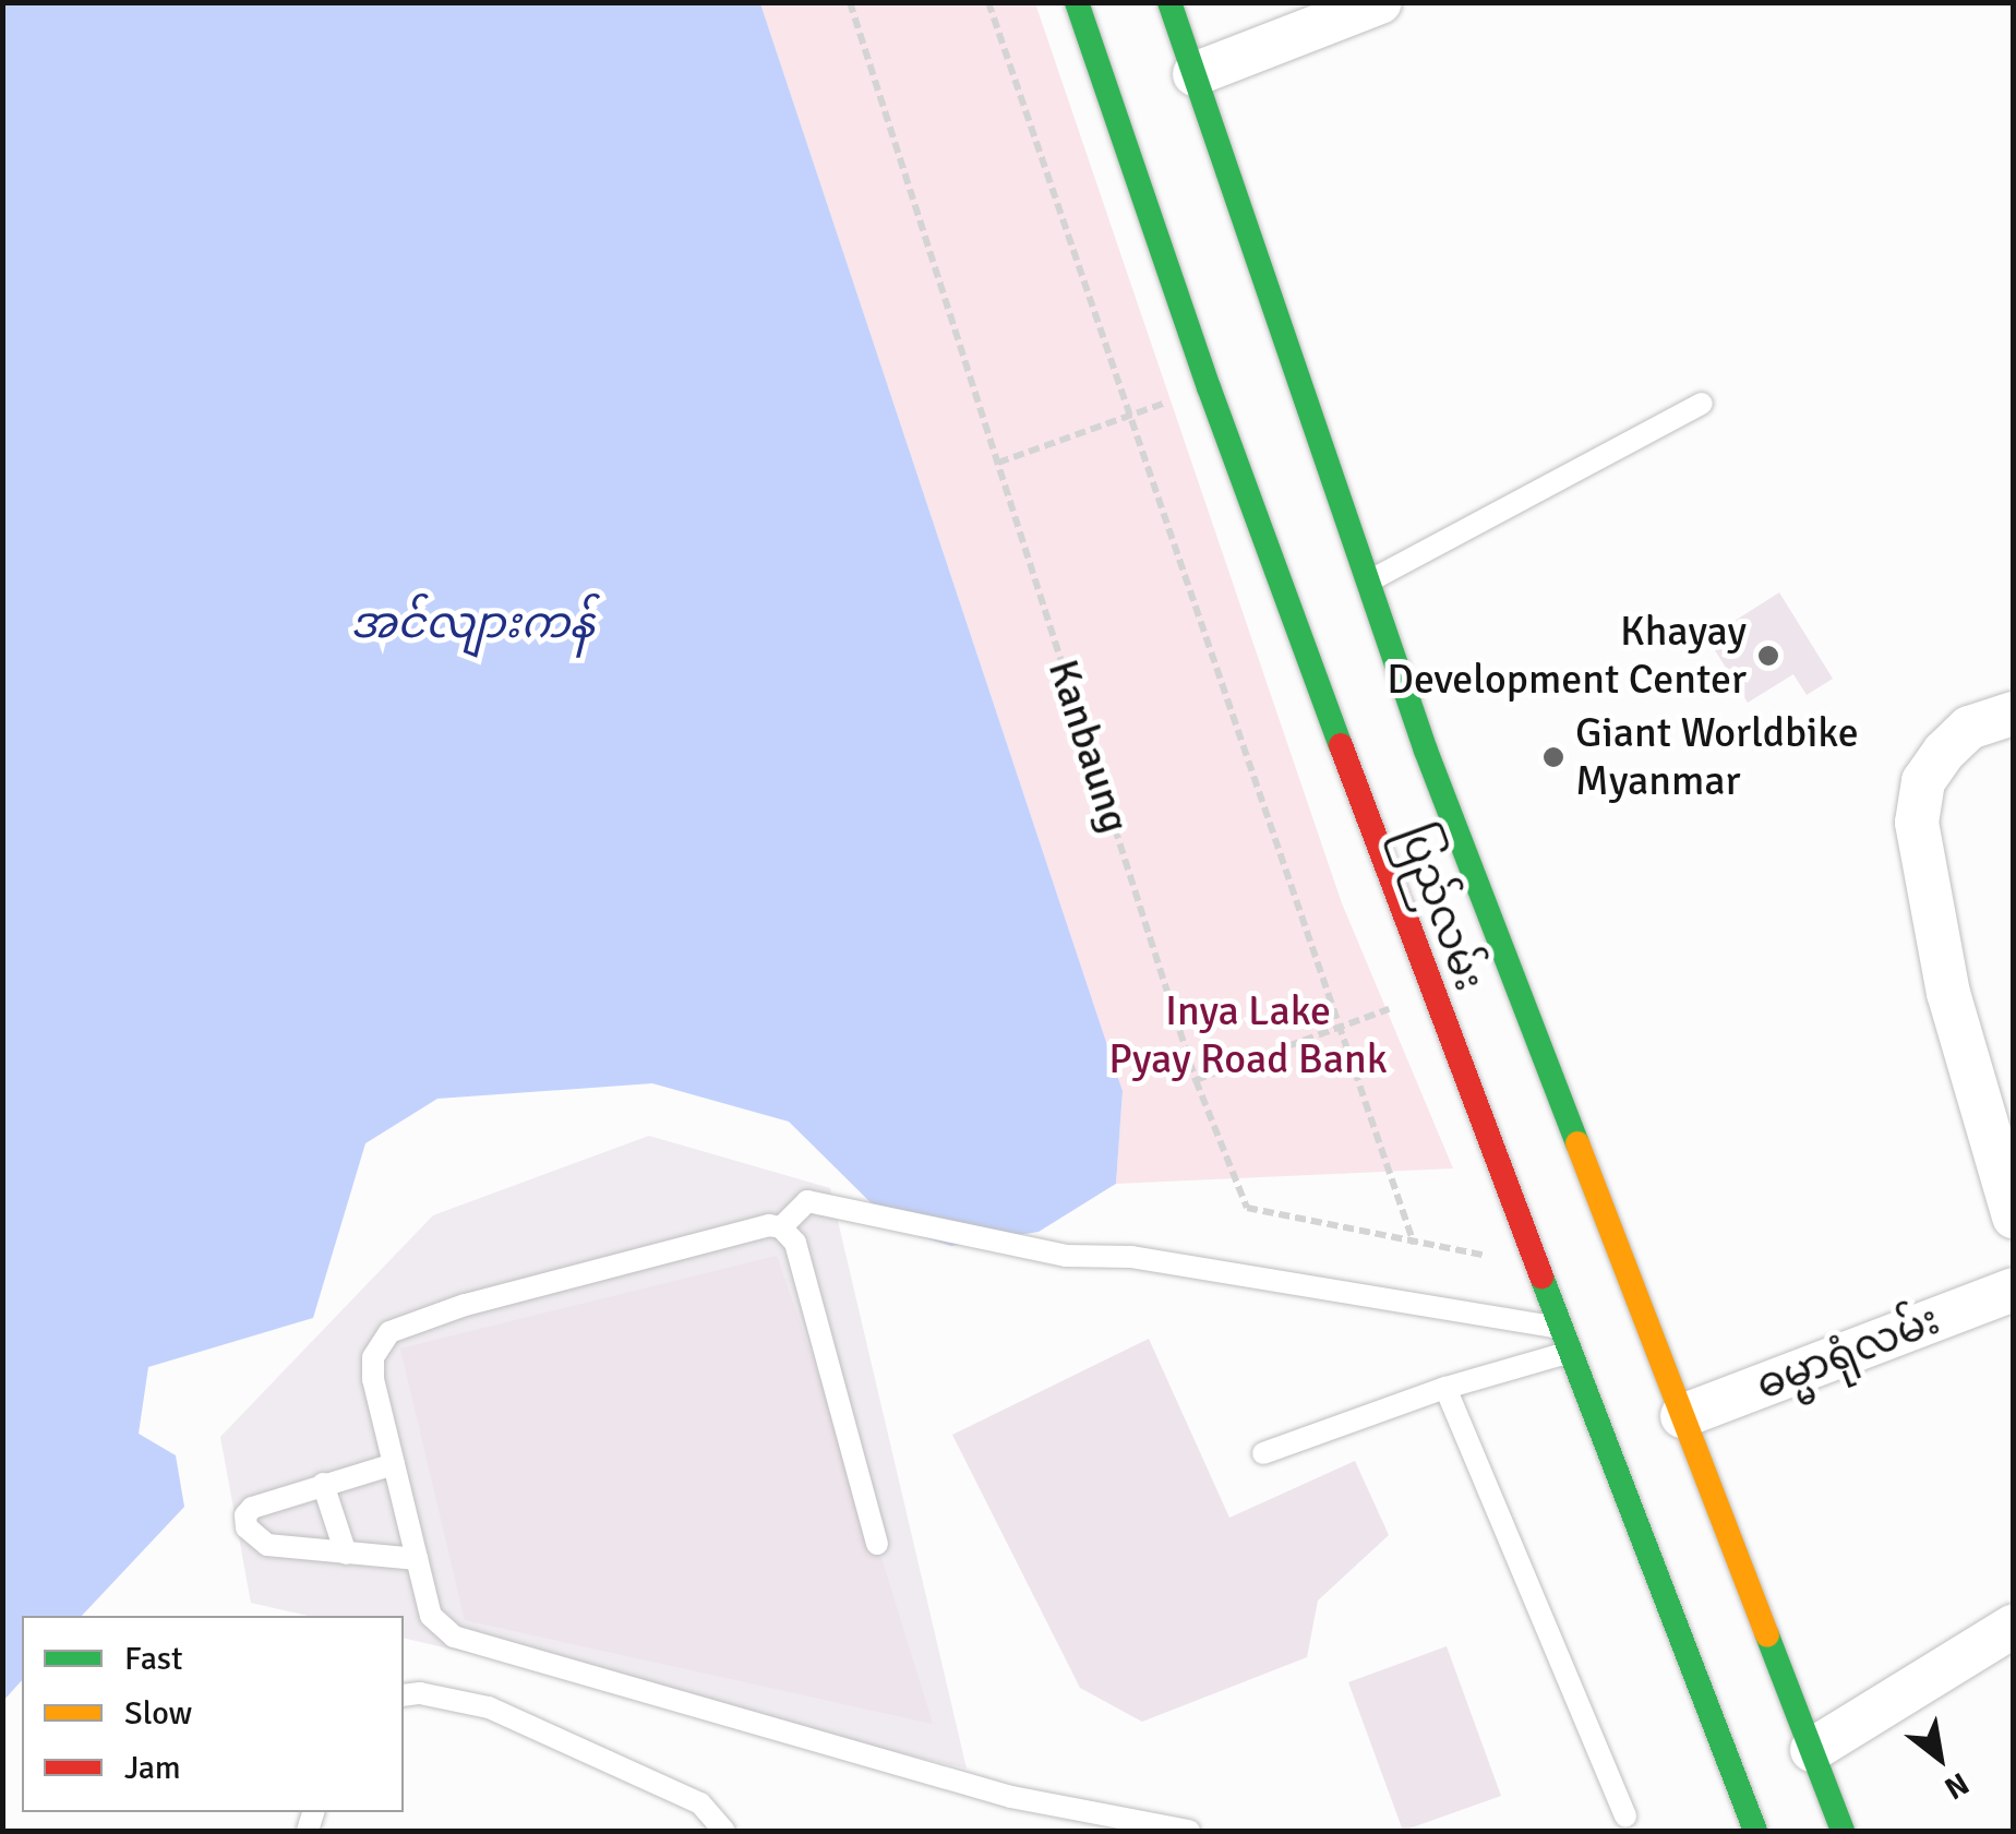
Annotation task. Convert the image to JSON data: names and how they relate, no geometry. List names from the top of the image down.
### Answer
{
  "streets": {
    "highway": ["ပြည်လမ်း"],
    "street": ["ဓမ္မာရုံလမ်း"],
    "path": ["Kanbaung"]
  },
  "crossings": [
    ["Kanbaung", "ပြည်လမ်း"],
    ["ပြည်လမ်း", "ဓမ္မာရုံလမ်း"]
  ],
  "water": ["အင်လျားကန်"],
  "parks": ["Inya Lake Pyay Road Bank"],
  "places": ["Khayay Development Center", "Giant Worldbike Myanmar"],
  "legend": ["Fast", "Slow", "Jam"],
  "north": "bottom right"
}
